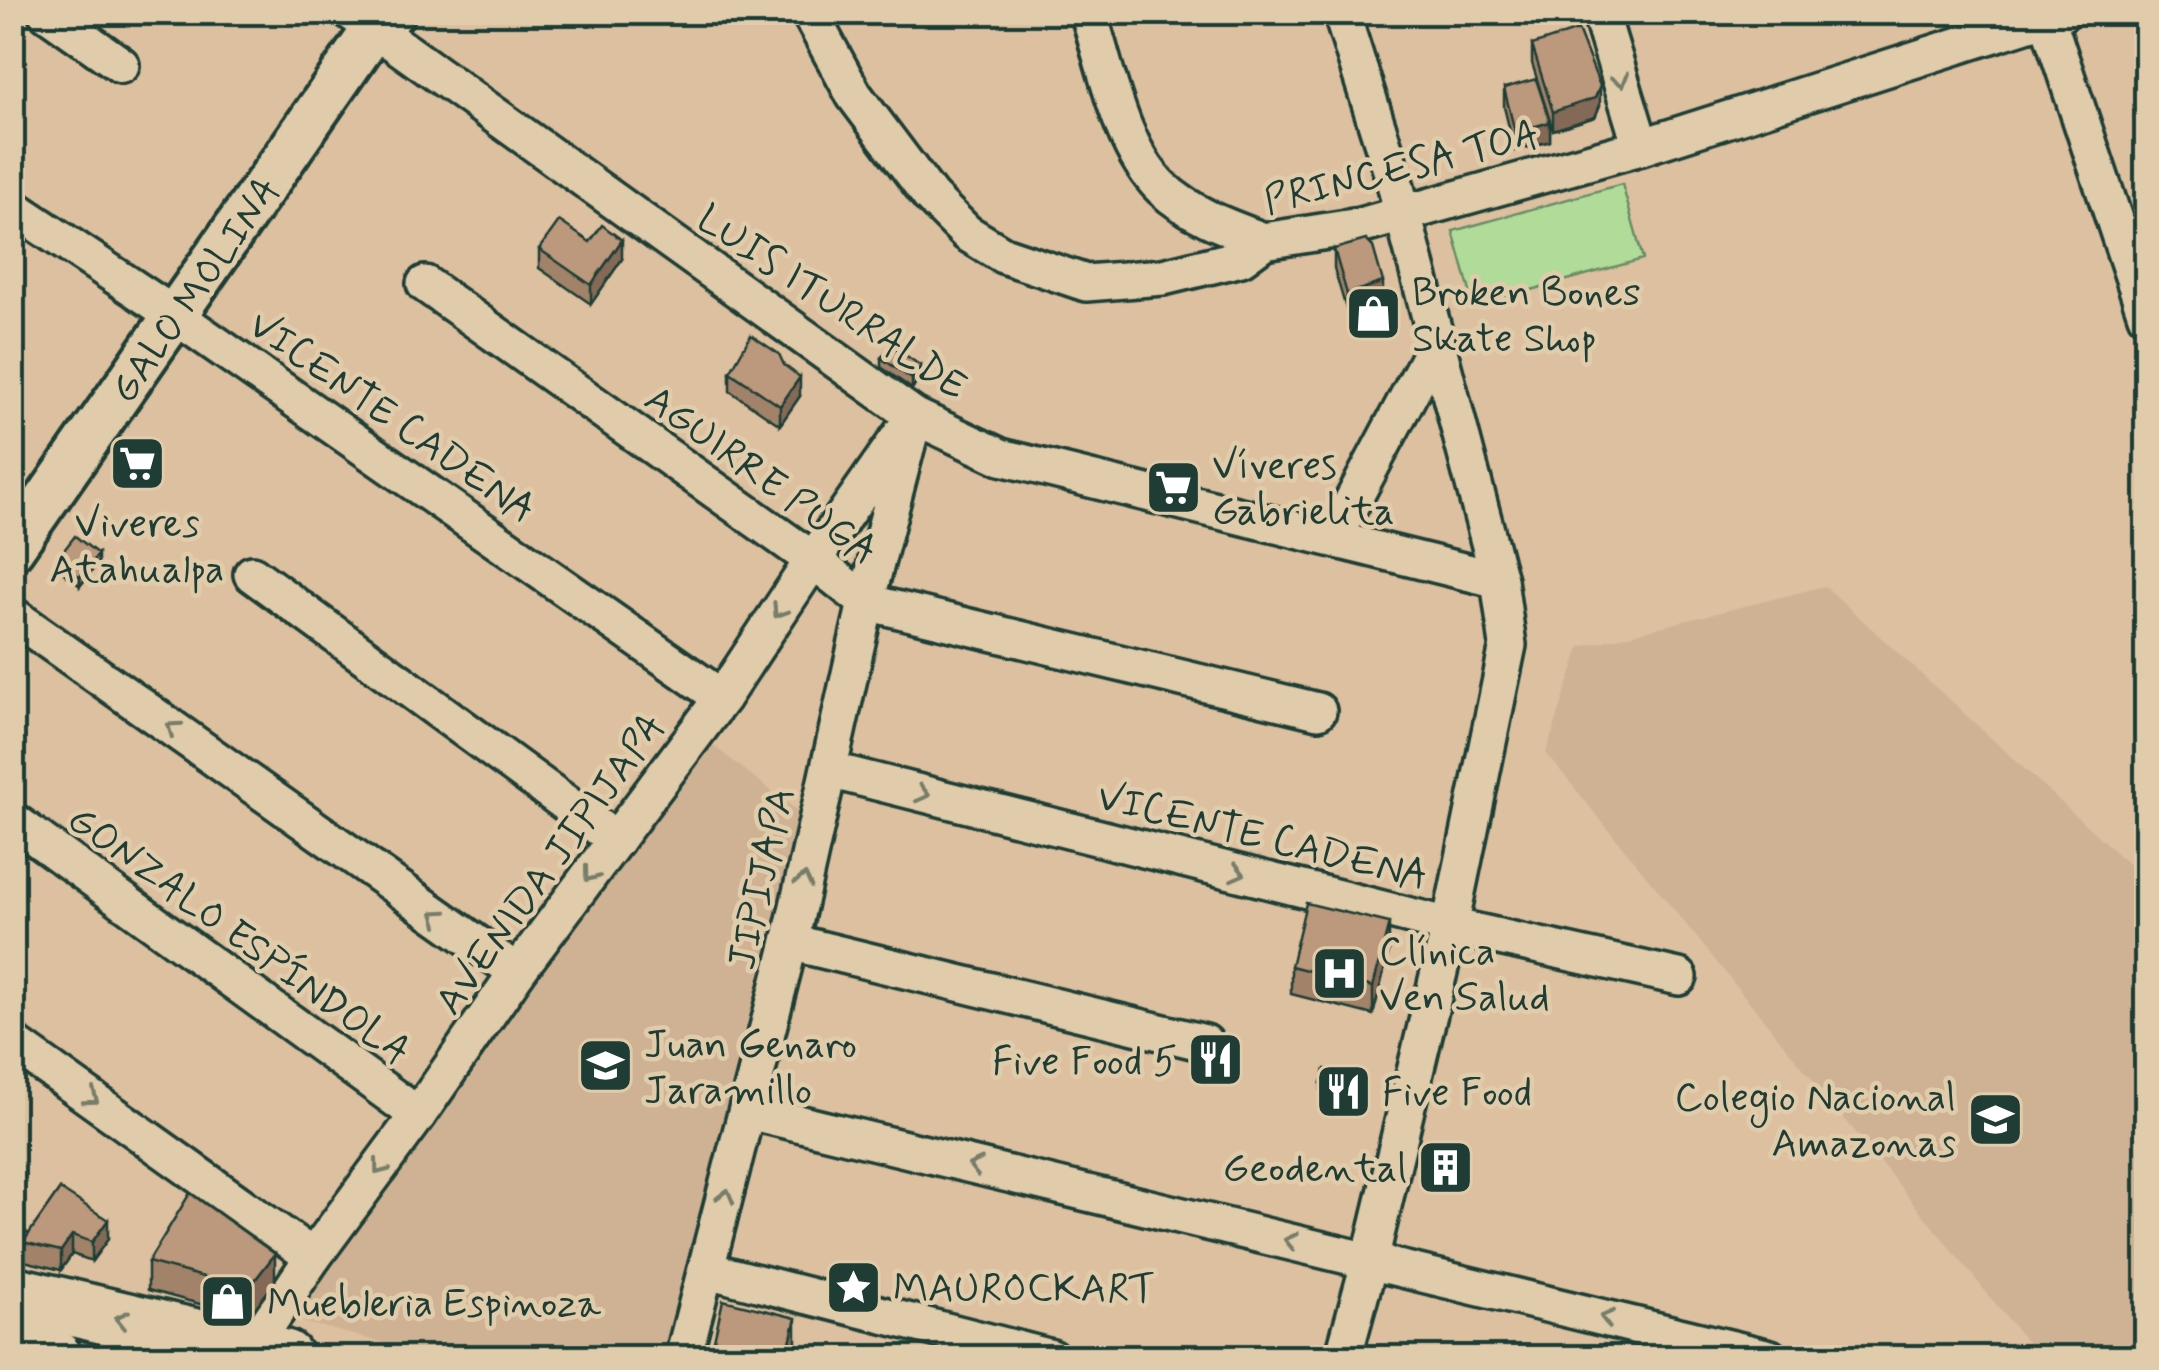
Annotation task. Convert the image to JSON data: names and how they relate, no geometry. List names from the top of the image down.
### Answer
{
  "streets": {
    "street": [
      "PRINCESA TOA",
      "GALO MOLINA",
      "LUIS ITURRALDE",
      "VICENTE CADENA",
      "AGUIRRE PUGA",
      "AVENIDA JIPIJAPA",
      "JIPIJAPA",
      "GONZALO ESPÍNDOLA"
    ]
  },
  "crossings": [
    ["GALO MOLINA", "LUIS ITURRALDE"],
    ["GALO MOLINA", "VICENTE CADENA"],
    ["LUIS ITURRALDE", "AVENIDA JIPIJAPA"],
    ["LUIS ITURRALDE", "JIPIJAPA"],
    ["VICENTE CADENA", "AVENIDA JIPIJAPA"],
    ["VICENTE CADENA", "JIPIJAPA"],
    ["AGUIRRE PUGA", "AVENIDA JIPIJAPA"],
    ["AGUIRRE PUGA", "JIPIJAPA"],
    ["AVENIDA JIPIJAPA", "JIPIJAPA"],
    ["AVENIDA JIPIJAPA", "GONZALO ESPÍNDOLA"]
  ],
  "one_way": ["AVENIDA JIPIJAPA"],
  "places": {
    "shop": ["Broken Bones Skate Shop", "Muebleria Espinoza"],
    "supermarket": ["Viveres Atahualpa", "Víveres Gabrielita"],
    "hospital": ["Clínica Ven Salud"],
    "restaurant": ["Five Food 5", "Five Food"],
    "school or university": ["Juan Genaro Jaramillo", "Colegio Nacional Amazonas"],
    "building": ["Geodental"],
    "place": ["MAUROCKART"]
  }
}
